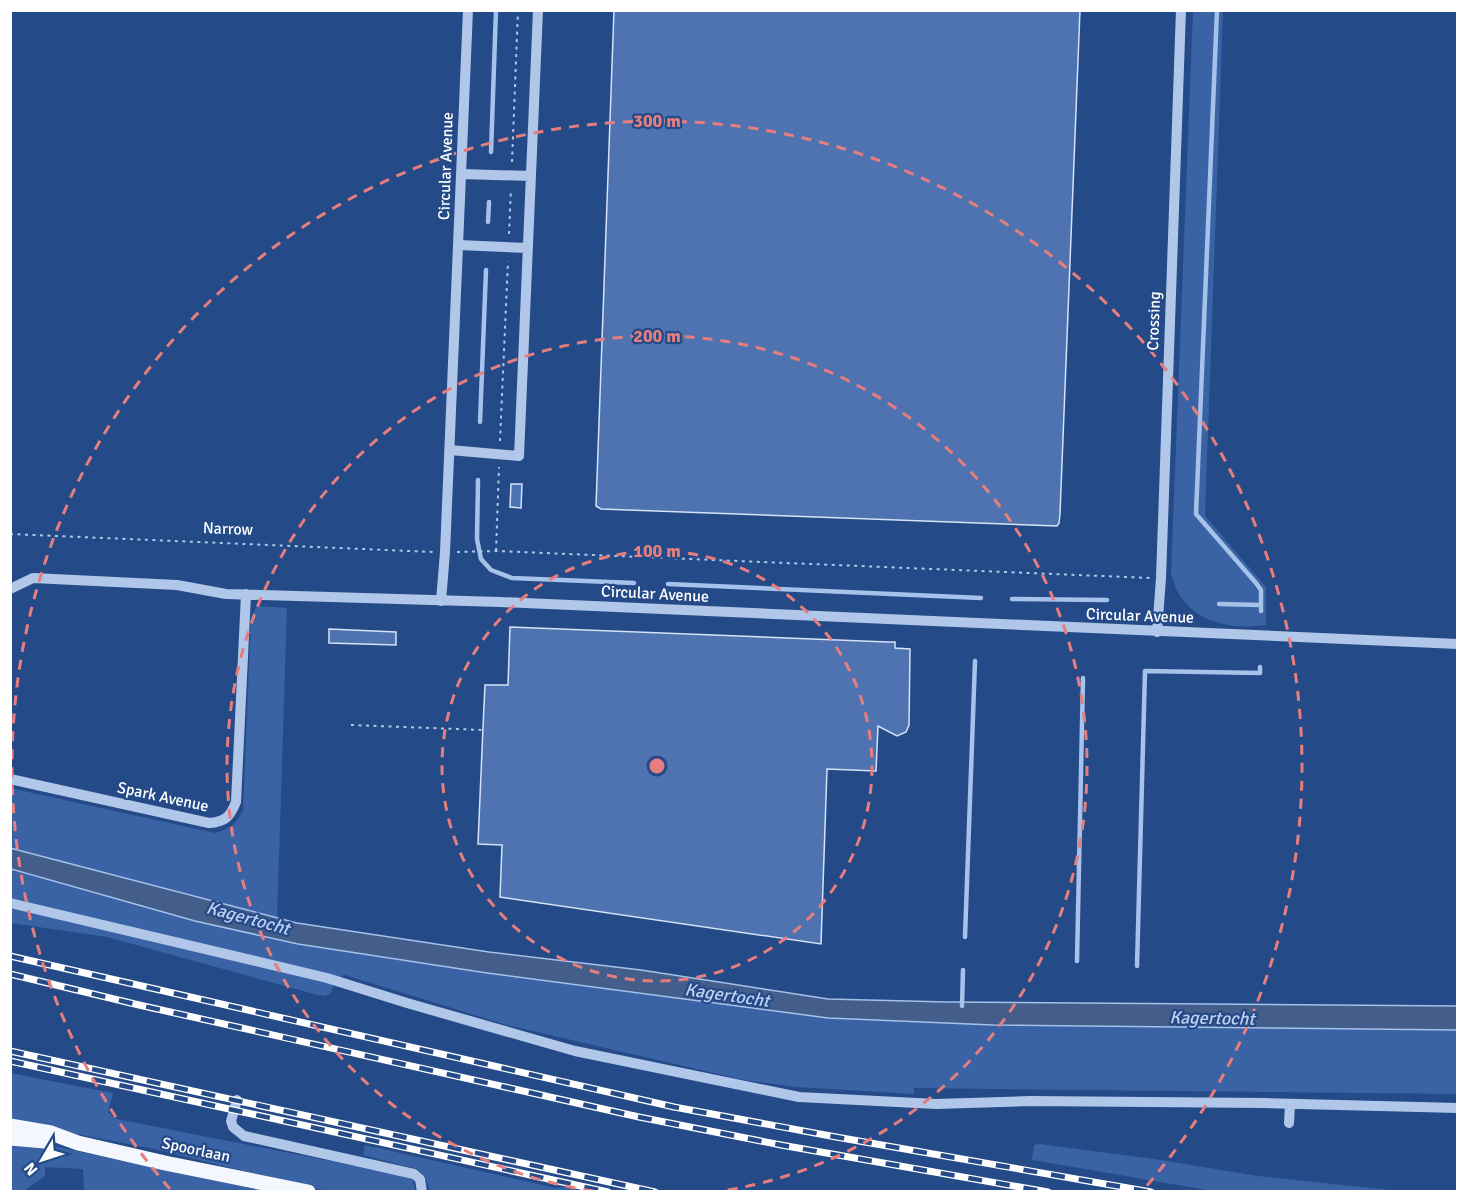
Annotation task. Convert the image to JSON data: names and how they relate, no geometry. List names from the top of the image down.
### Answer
{
  "streets": {
    "main road": ["Spoorlaan"],
    "street": ["Circular Avenue", "Crossing", "Spark Avenue"],
    "path": ["Narrow"]
  },
  "crossings": [
    ["Circular Avenue", "Crossing"],
    ["Circular Avenue", "Narrow"]
  ],
  "water": ["Kagertocht"],
  "north": "bottom left",
  "rings": ["300 m", "200 m", "100 m"]
}
